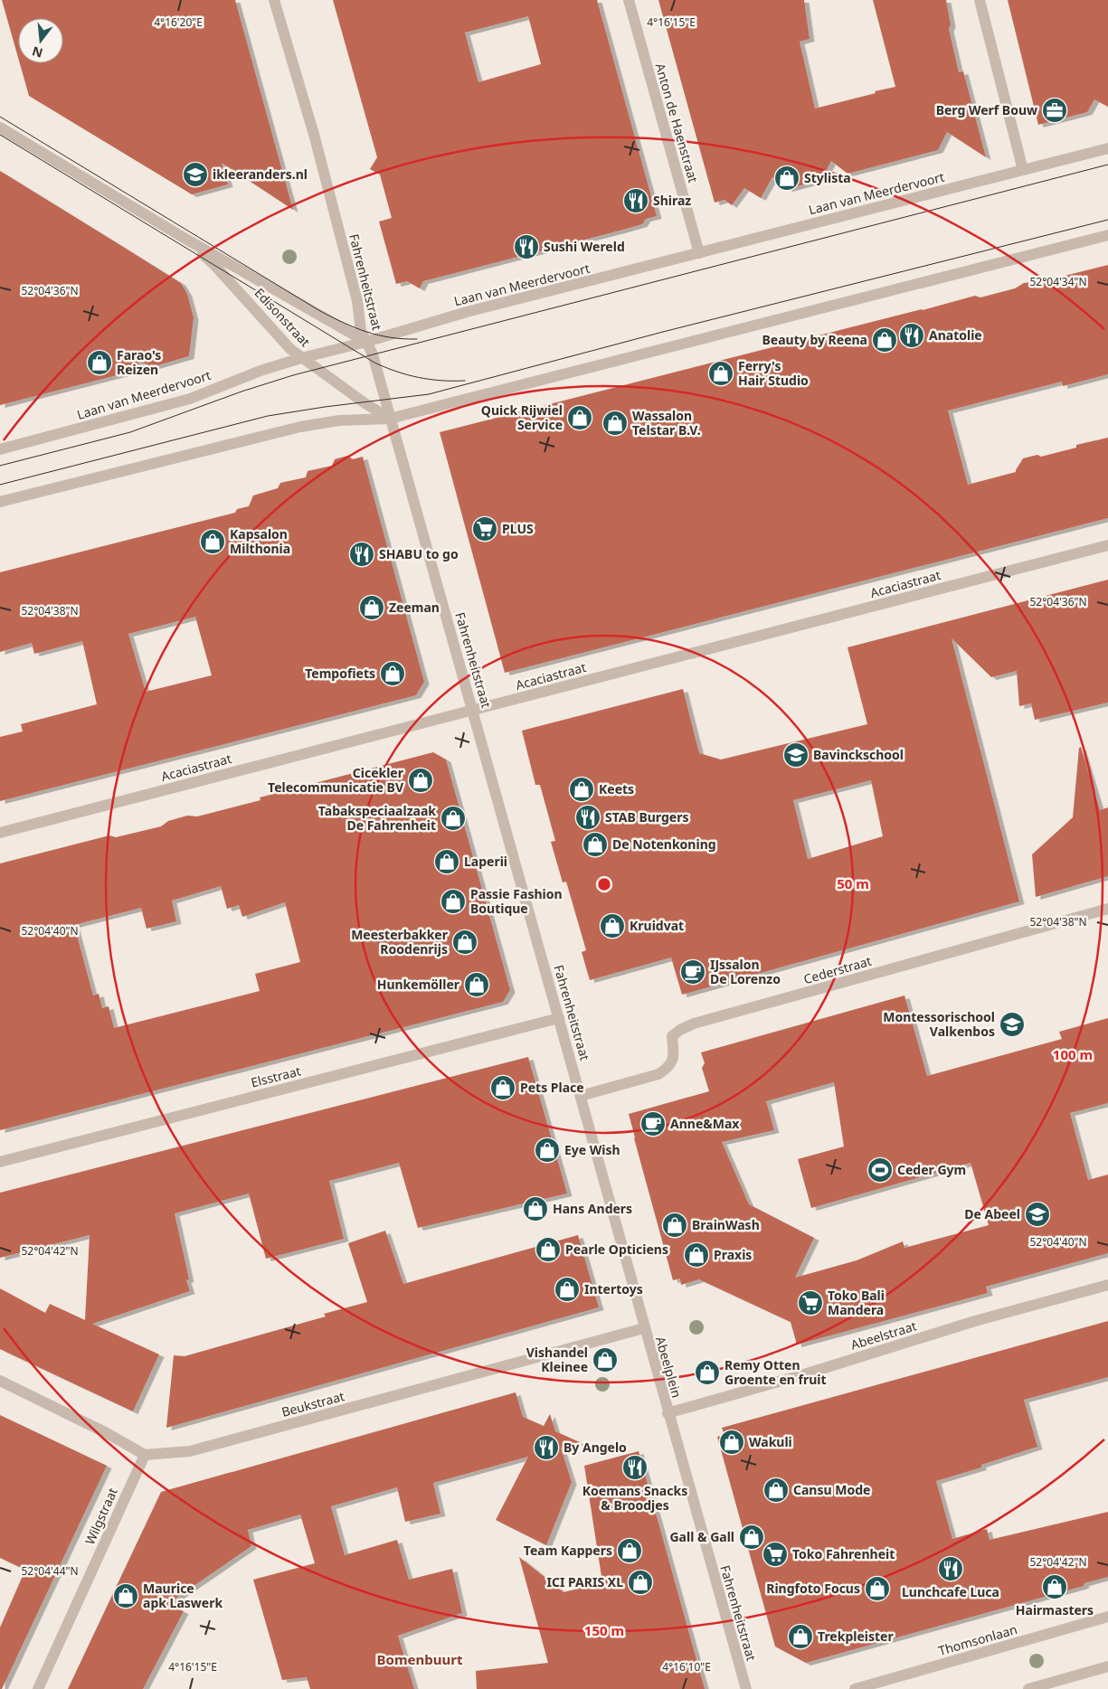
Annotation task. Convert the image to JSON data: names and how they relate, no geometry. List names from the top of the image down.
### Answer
{
  "streets": {
    "street": [
      "Anton de Haenstraat",
      "Laan van Meerdervoort",
      "Fahrenheitstraat",
      "Edisonstraat",
      "Acaciastraat",
      "Cederstraat",
      "Elsstraat",
      "Abeelstraat",
      "Abeelplein",
      "Beukstraat",
      "Wilgstraat",
      "Thomsonlaan"
    ]
  },
  "crossings": [
    ["Anton de Haenstraat", "Laan van Meerdervoort"],
    ["Laan van Meerdervoort", "Fahrenheitstraat"],
    ["Laan van Meerdervoort", "Edisonstraat"],
    ["Fahrenheitstraat", "Edisonstraat"],
    ["Fahrenheitstraat", "Acaciastraat"],
    ["Fahrenheitstraat", "Cederstraat"],
    ["Fahrenheitstraat", "Elsstraat"],
    ["Fahrenheitstraat", "Abeelstraat"],
    ["Fahrenheitstraat", "Abeelplein"],
    ["Fahrenheitstraat", "Beukstraat"],
    ["Abeelstraat", "Abeelplein"],
    ["Abeelplein", "Beukstraat"],
    ["Beukstraat", "Wilgstraat"]
  ],
  "districts": ["Bomenbuurt"],
  "places": {
    "office": ["Berg Werf Bouw"],
    "school or university": [
      "ikleeranders.nl",
      "Bavinckschool",
      "Montessorischool Valkenbos",
      "De Abeel"
    ],
    "shop": [
      "Stylista",
      "Beauty by Reena",
      "Farao's Reizen",
      "Ferry's Hair Studio",
      "Quick Rijwiel Service",
      "Wassalon Telstar B.V.",
      "Kapsalon Milthonia",
      "Zeeman",
      "Tempofiets",
      "Cicekler Telecommunicatie BV",
      "Keets",
      "Tabakspeciaalzaak De Fahrenheit",
      "De Notenkoning",
      "Laperii",
      "Passie Fashion Boutique",
      "Kruidvat",
      "Meesterbakker Roodenrijs",
      "Hunkemöller",
      "Pets Place",
      "Eye Wish",
      "Hans Anders",
      "BrainWash",
      "Pearle Opticiens",
      "Praxis",
      "Intertoys",
      "Vishandel Kleinee",
      "Remy Otten Groente en fruit",
      "Wakuli",
      "Cansu Mode",
      "Gall & Gall",
      "Team Kappers",
      "ICI PARIS XL",
      "Hairmasters",
      "Ringfoto Focus",
      "Maurice apk Laswerk",
      "Trekpleister"
    ],
    "restaurant": [
      "Shiraz",
      "Sushi Wereld",
      "Anatolie",
      "SHABU to go",
      "STAB Burgers",
      "By Angelo",
      "Koemans Snacks & Broodjes",
      "Lunchcafe Luca"
    ],
    "supermarket": ["PLUS", "Toko Bali Mandera", "Toko Fahrenheit"],
    "cafe": ["IJssalon De Lorenzo", "Anne&Max"],
    "sports": ["Ceder Gym"]
  },
  "north": "bottom",
  "coordinates": [
    "4°16'20\"E",
    "4°16'15\"E",
    "52°04'34\"N",
    "52°04'36\"N",
    "52°04'38\"N",
    "52°04'40\"N",
    "52°04'42\"N",
    "52°04'44\"N",
    "4°16'10\"E"
  ],
  "rings": ["50 m", "100 m", "150 m"]
}
